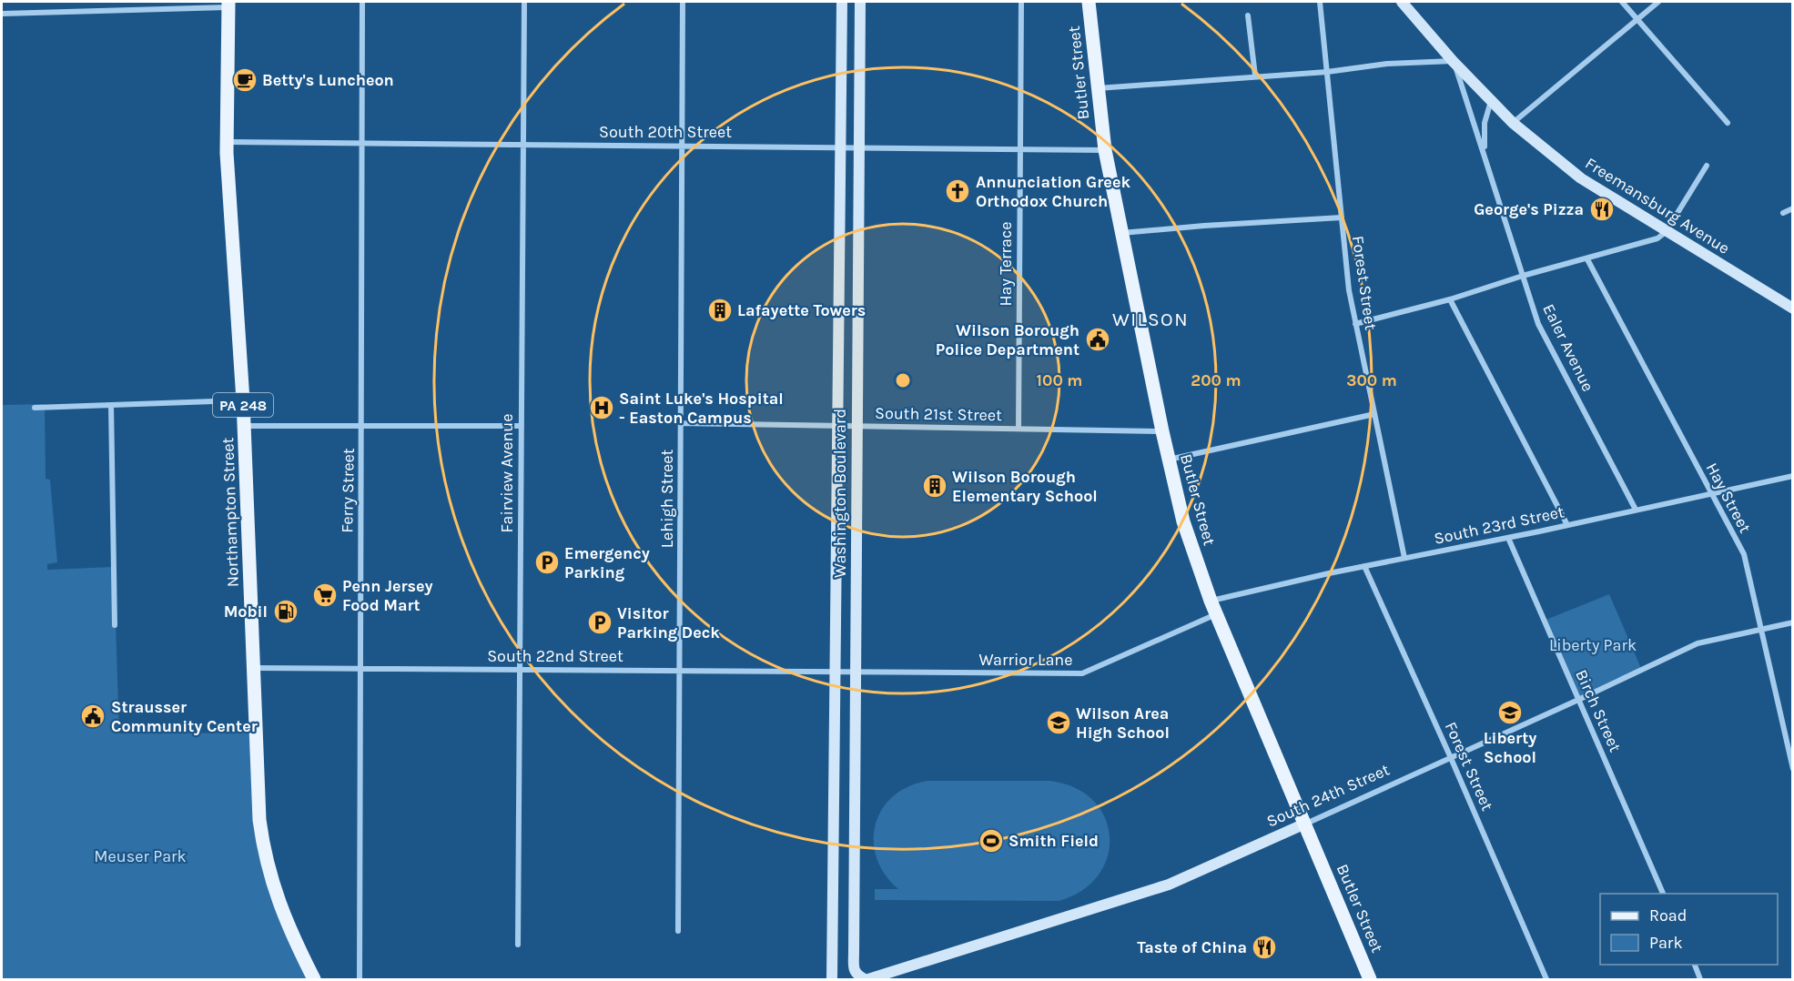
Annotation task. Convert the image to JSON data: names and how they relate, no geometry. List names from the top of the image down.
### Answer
{
  "streets": {
    "main road": ["Butler Street", "PA 248", "Northampton Street"],
    "street": [
      "South 20th Street",
      "Freemansburg Avenue",
      "Hay Terrace",
      "Forest Street",
      "Ealer Avenue",
      "South 21st Street",
      "Fairview Avenue",
      "Ferry Street",
      "Washington Boulevard",
      "Hay Street",
      "Lehigh Street",
      "South 23rd Street",
      "South 22nd Street",
      "Warrior Lane",
      "Birch Street",
      "South 24th Street"
    ]
  },
  "crossings": [
    ["Butler Street", "South 20th Street"],
    ["Butler Street", "South 21st Street"],
    ["Butler Street", "South 23rd Street"],
    ["Butler Street", "Warrior Lane"],
    ["Butler Street", "South 24th Street"],
    ["South 20th Street", "Hay Terrace"],
    ["South 20th Street", "Fairview Avenue"],
    ["South 20th Street", "Ferry Street"],
    ["South 20th Street", "Washington Boulevard"],
    ["South 20th Street", "Lehigh Street"],
    ["South 20th Street", "Northampton Street"],
    ["Freemansburg Avenue", "Ealer Avenue"],
    ["Hay Terrace", "South 21st Street"],
    ["Forest Street", "South 23rd Street"],
    ["Forest Street", "South 24th Street"],
    ["Ealer Avenue", "South 23rd Street"],
    ["South 21st Street", "Washington Boulevard"],
    ["South 21st Street", "Lehigh Street"],
    ["Fairview Avenue", "South 22nd Street"],
    ["Ferry Street", "South 22nd Street"],
    ["Washington Boulevard", "South 22nd Street"],
    ["Washington Boulevard", "Warrior Lane"],
    ["Washington Boulevard", "South 24th Street"],
    ["Hay Street", "South 23rd Street"],
    ["Hay Street", "South 24th Street"],
    ["Lehigh Street", "South 22nd Street"],
    ["Northampton Street", "South 22nd Street"],
    ["South 23rd Street", "Birch Street"],
    ["South 22nd Street", "Warrior Lane"],
    ["Birch Street", "South 24th Street"]
  ],
  "districts": ["WILSON"],
  "parks": ["Liberty Park", "Meuser Park"],
  "places": {
    "cafe": ["Betty's Luncheon"],
    "church": ["Annunciation Greek Orthodox Church"],
    "restaurant": ["George's Pizza", "Taste of China"],
    "building": ["Lafayette Towers", "Wilson Borough Elementary School"],
    "public building": ["Wilson Borough Police Department", "Strausser Community Center"],
    "hospital": ["Saint Luke's Hospital - Easton Campus"],
    "parking": ["Emergency Parking", "Visitor Parking Deck"],
    "supermarket": ["Penn Jersey Food Mart"],
    "fuel station": ["Mobil"],
    "school or university": ["Liberty School", "Wilson Area High School"],
    "sports": ["Smith Field"]
  },
  "legend": ["Road", "Park"],
  "rings": ["100 m", "200 m", "300 m"]
}
